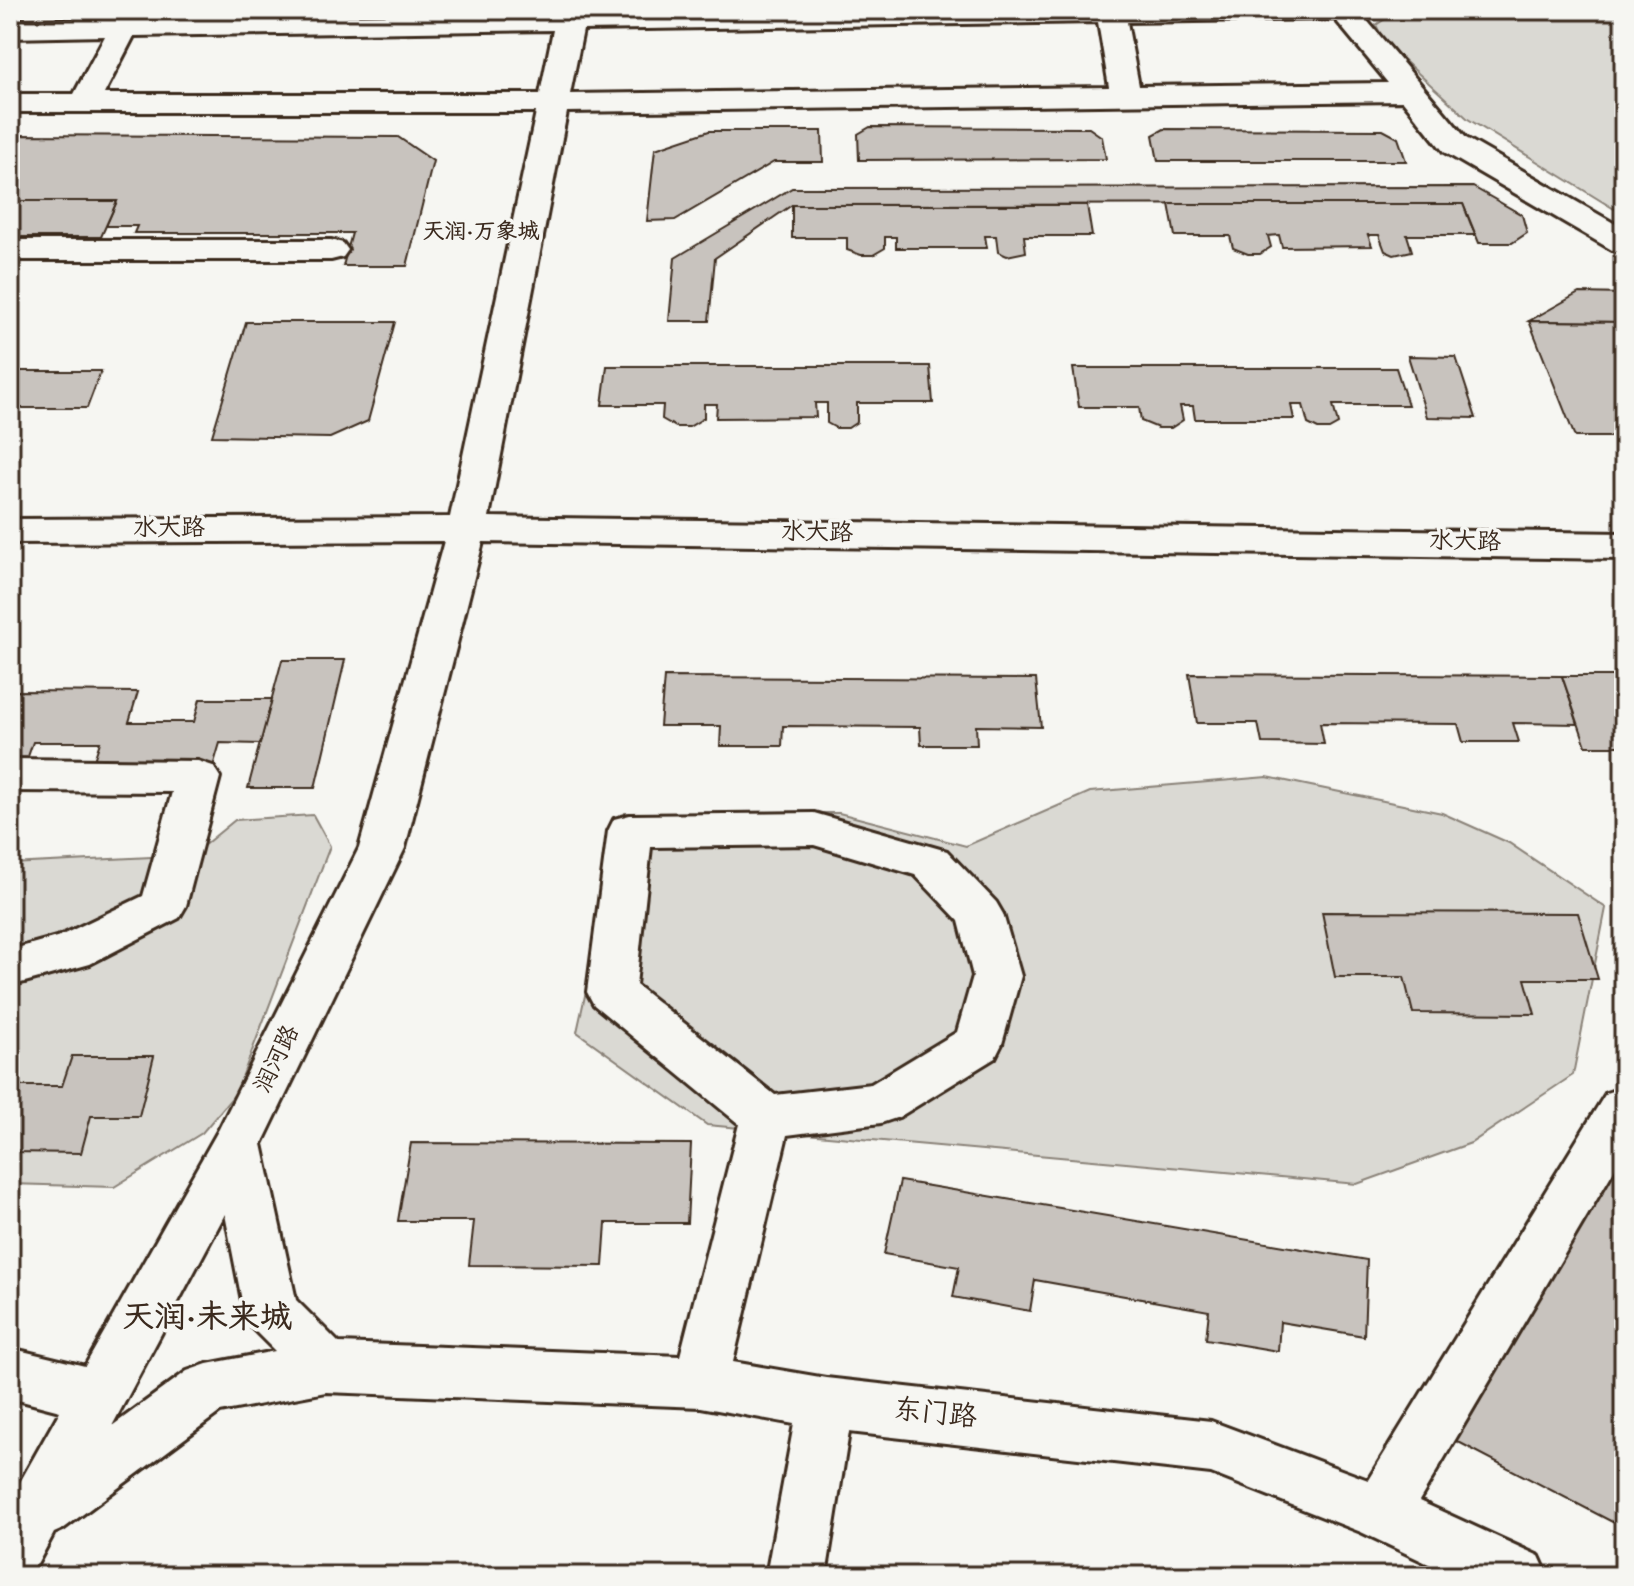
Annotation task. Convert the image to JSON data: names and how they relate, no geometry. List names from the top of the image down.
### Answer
{
  "streets": {
    "street": ["水大路", "润河路", "东门路"]
  },
  "crossings": [
    ["水大路", "润河路"],
    ["润河路", "东门路"]
  ],
  "districts": ["天润·万象城", "天润·未来城"]
}
